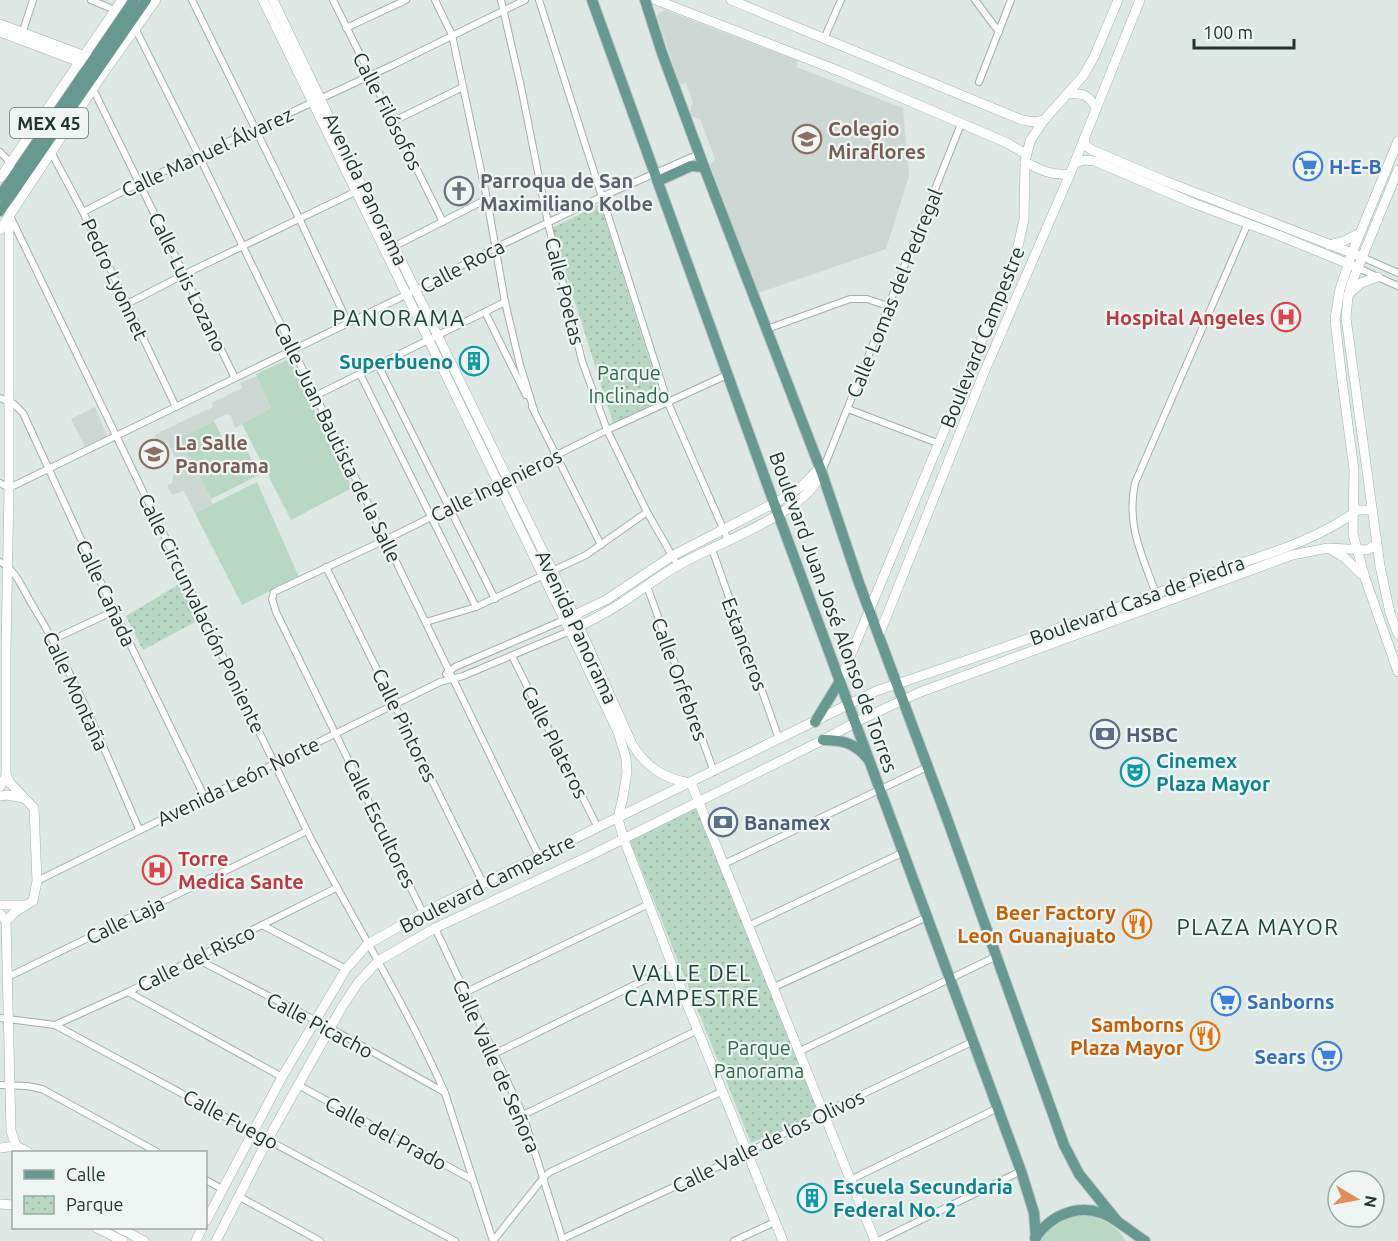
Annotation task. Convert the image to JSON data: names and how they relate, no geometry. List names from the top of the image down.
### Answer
{
  "streets": {
    "main road": ["MEX 45", "Boulevard Juan José Alonso de Torres"],
    "street": [
      "Calle Filósofos",
      "Calle Manuel Álvarez",
      "Avenida Panorama",
      "Calle Roca",
      "Pedro Lyonnet",
      "Calle Luis Lozano",
      "Calle Poetas",
      "Calle Lomas del Pedregal",
      "Boulevard Campestre",
      "Calle Juan Bautista de la Salle",
      "Calle Ingenieros",
      "Calle Cañada",
      "Boulevard Casa de Piedra",
      "Calle Circunvalación Poniente",
      "Estanceros",
      "Calle Orfebres",
      "Calle Montaña",
      "Calle Pintores",
      "Calle Plateros",
      "Avenida León Norte",
      "Calle Escultores",
      "Calle Laja",
      "Calle del Risco",
      "Calle Picacho",
      "Calle Valle de Señora",
      "Calle Fuego",
      "Calle del Prado",
      "Calle Valle de los Olivos"
    ]
  },
  "crossings": [
    ["Calle Filósofos", "Calle Manuel Álvarez"],
    ["MEX 45", "Calle Circunvalación Poniente"],
    ["Calle Manuel Álvarez", "Avenida Panorama"],
    ["Calle Manuel Álvarez", "Pedro Lyonnet"],
    ["Calle Manuel Álvarez", "Calle Luis Lozano"],
    ["Calle Manuel Álvarez", "Calle Poetas"],
    ["Calle Manuel Álvarez", "Calle Juan Bautista de la Salle"],
    ["Avenida Panorama", "Calle Roca"],
    ["Avenida Panorama", "Boulevard Campestre"],
    ["Avenida Panorama", "Calle Ingenieros"],
    ["Avenida Panorama", "Avenida León Norte"],
    ["Calle Roca", "Pedro Lyonnet"],
    ["Calle Roca", "Calle Luis Lozano"],
    ["Calle Roca", "Calle Poetas"],
    ["Calle Roca", "Calle Juan Bautista de la Salle"],
    ["Calle Roca", "Calle Cañada"],
    ["Calle Roca", "Boulevard Juan José Alonso de Torres"],
    ["Calle Roca", "Calle Circunvalación Poniente"],
    ["Calle Poetas", "Calle Ingenieros"],
    ["Calle Poetas", "Avenida León Norte"],
    ["Calle Lomas del Pedregal", "Boulevard Juan José Alonso de Torres"],
    ["Calle Lomas del Pedregal", "Avenida León Norte"],
    ["Boulevard Campestre", "Calle Juan Bautista de la Salle"],
    ["Boulevard Campestre", "Boulevard Casa de Piedra"],
    ["Boulevard Campestre", "Boulevard Juan José Alonso de Torres"],
    ["Boulevard Campestre", "Calle Circunvalación Poniente"],
    ["Boulevard Campestre", "Estanceros"],
    ["Boulevard Campestre", "Calle Orfebres"],
    ["Boulevard Campestre", "Calle Pintores"],
    ["Boulevard Campestre", "Calle Plateros"],
    ["Boulevard Campestre", "Calle Escultores"],
    ["Boulevard Campestre", "Calle Picacho"],
    ["Boulevard Campestre", "Calle Valle de Señora"],
    ["Boulevard Campestre", "Calle Fuego"],
    ["Boulevard Campestre", "Calle del Prado"],
    ["Calle Juan Bautista de la Salle", "Calle Ingenieros"],
    ["Calle Juan Bautista de la Salle", "Avenida León Norte"],
    ["Calle Ingenieros", "Boulevard Juan José Alonso de Torres"],
    ["Calle Ingenieros", "Calle Pintores"],
    ["Calle Ingenieros", "Calle Escultores"],
    ["Calle Cañada", "Avenida León Norte"],
    ["Boulevard Casa de Piedra", "Boulevard Juan José Alonso de Torres"],
    ["Boulevard Juan José Alonso de Torres", "Avenida León Norte"],
    ["Boulevard Juan José Alonso de Torres", "Calle Valle de los Olivos"],
    ["Calle Circunvalación Poniente", "Avenida León Norte"],
    ["Calle Circunvalación Poniente", "Calle Laja"],
    ["Calle Circunvalación Poniente", "Calle del Risco"],
    ["Calle Circunvalación Poniente", "Calle Picacho"],
    ["Calle Circunvalación Poniente", "Calle del Prado"],
    ["Estanceros", "Avenida León Norte"],
    ["Calle Orfebres", "Avenida León Norte"],
    ["Calle Montaña", "Avenida León Norte"],
    ["Calle Pintores", "Avenida León Norte"],
    ["Calle Plateros", "Avenida León Norte"],
    ["Avenida León Norte", "Calle Escultores"],
    ["Calle del Risco", "Calle Picacho"],
    ["Calle del Risco", "Calle Fuego"],
    ["Calle Valle de Señora", "Calle Valle de los Olivos"]
  ],
  "districts": ["PANORAMA", "PLAZA MAYOR", "VALLE DEL CAMPESTRE"],
  "parks": ["Parque Inclinado", "Parque Panorama"],
  "places": {
    "school or university": ["Colegio Miraflores", "La Salle Panorama"],
    "supermarket": ["H-E-B", "Sanborns", "Sears"],
    "church": ["Parroqua de San Maximiliano Kolbe"],
    "hospital": ["Hospital Angeles", "Torre Medica Sante"],
    "building": ["Superbueno", "Escuela Secundaria Federal No. 2"],
    "bank": ["HSBC", "Banamex"],
    "theatre": ["Cinemex Plaza Mayor"],
    "restaurant": ["Beer Factory Leon Guanajuato", "Samborns Plaza Mayor"]
  },
  "legend": ["Calle", "Parque"],
  "scale_bar": "100 m",
  "north": "right"
}
